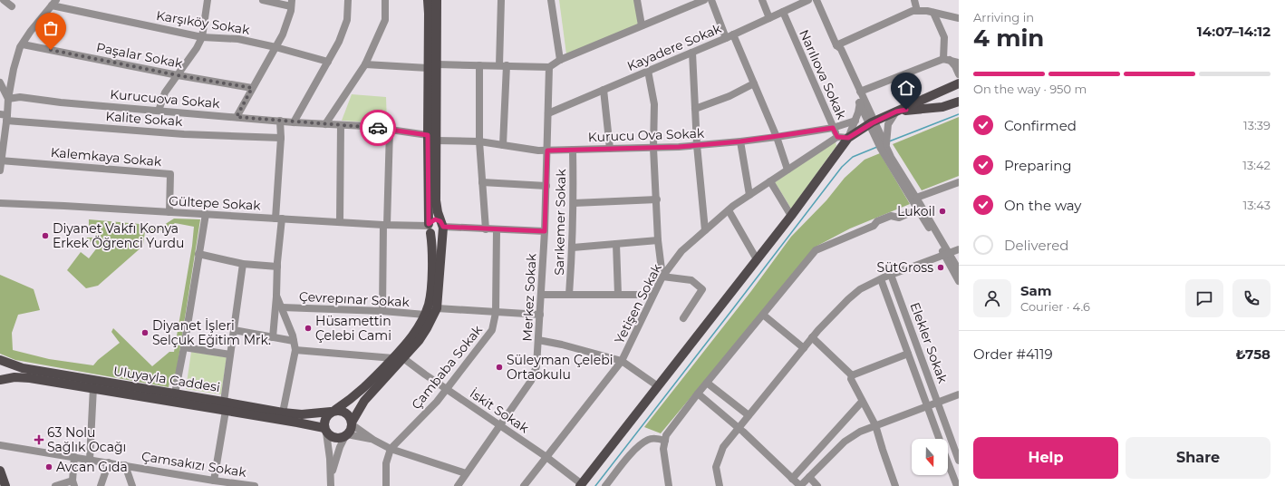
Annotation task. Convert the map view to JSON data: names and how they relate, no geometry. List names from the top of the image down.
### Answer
{
  "streets": {
    "main road": ["Uluyayla Caddesi"],
    "street": [
      "Karşıköy Sokak",
      "Kayadere Sokak",
      "Paşalar Sokak",
      "Narılıova Sokak",
      "Kurucuova Sokak",
      "Kalite Sokak",
      "Kurucu Ova Sokak",
      "Kalemkaya Sokak",
      "Gültepe Sokak",
      "Sarıkemer Sokak",
      "Merkez Sokak",
      "Çevrepınar Sokak",
      "Yetişen Sokak",
      "Elekler Sokak",
      "Çambaba Sokak",
      "İskit Sokak",
      "Çamsakızı Sokak"
    ]
  },
  "crossings": [
    ["Kayadere Sokak", "Narılıova Sokak"],
    ["Kayadere Sokak", "Merkez Sokak"],
    ["Narılıova Sokak", "Kurucu Ova Sokak"],
    ["Narılıova Sokak", "Yetişen Sokak"],
    ["Kurucu Ova Sokak", "Sarıkemer Sokak"],
    ["Kurucu Ova Sokak", "Merkez Sokak"],
    ["Kalemkaya Sokak", "Gültepe Sokak"],
    ["Merkez Sokak", "İskit Sokak"],
    ["Yetişen Sokak", "İskit Sokak"],
    ["Çambaba Sokak", "İskit Sokak"]
  ],
  "places": {
    "other": [
      "Lukoil",
      "Diyanet Vakfı Konya Erkek Öğrenci Yurdu",
      "SütGross",
      "Hüsamettin Çelebi Cami",
      "Diyanet İşleri Selçuk Eğitim Mrk.",
      "Süleyman Çelebi Ortaokulu",
      "Avcan Gıda"
    ],
    "health": ["63 Nolu Sağlık Ocağı"]
  },
  "north": "bottom",
  "page": {
    "heading": ["4 min", "Arriving in", "14:07–14:12"],
    "panel": [
      "Sam",
      "Courier · 4.6",
      "Order #4119",
      "₺758"
    ],
    "bar": "On the way · 950 m",
    "list": [
      ["Confirmed", "13:39"],
      ["Preparing", "13:42"],
      ["On the way", "13:43"],
      "Delivered"
    ],
    "buttons": ["Help", "Share"]
  }
}
